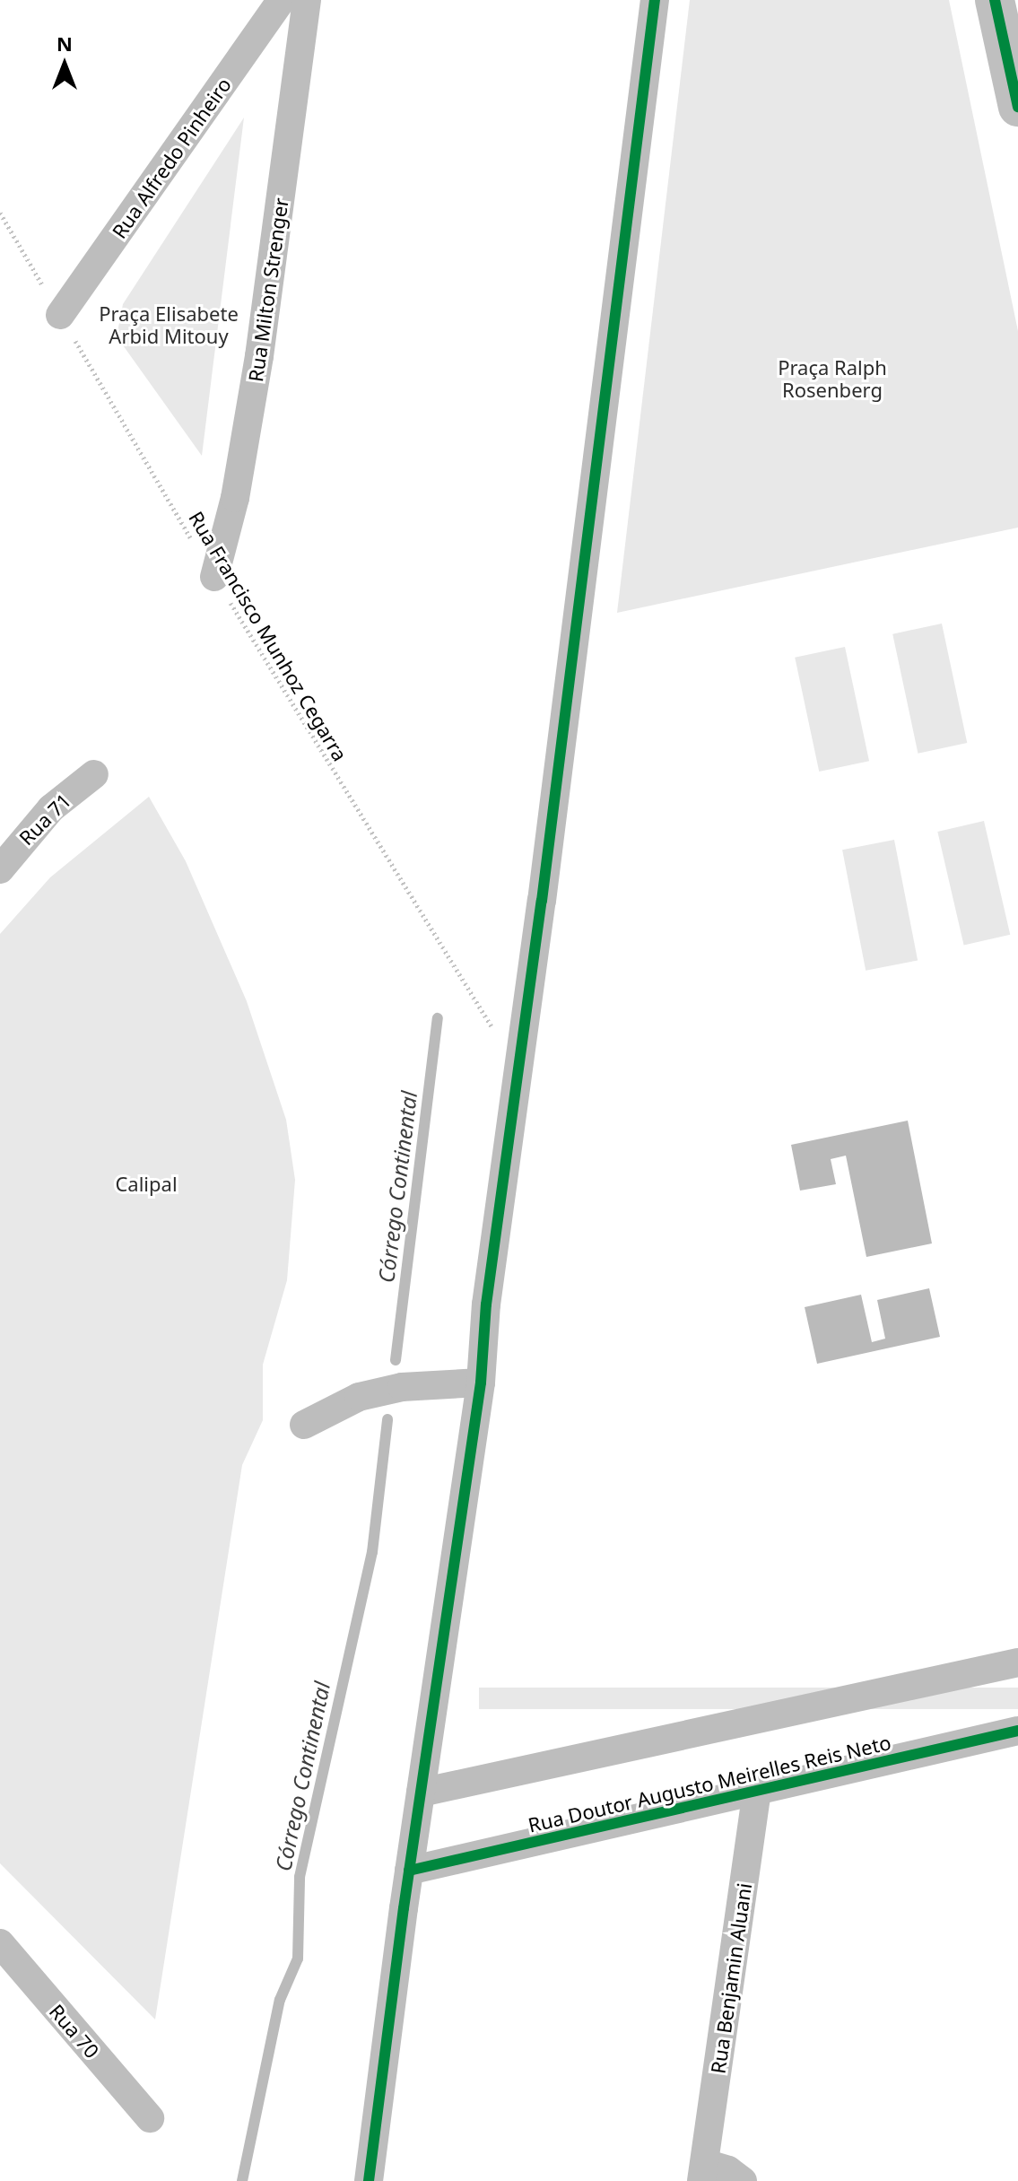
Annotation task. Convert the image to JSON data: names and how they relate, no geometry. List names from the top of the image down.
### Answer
{
  "streets": {
    "street": [
      "Rua Alfredo Pinheiro",
      "Rua Milton Strenger",
      "Rua 71",
      "Rua Doutor Augusto Meirelles Reis Neto",
      "Rua Benjamin Aluani",
      "Rua 70"
    ],
    "path": ["Rua Francisco Munhoz Cegarra"]
  },
  "crossings": [
    ["Rua Alfredo Pinheiro", "Rua Francisco Munhoz Cegarra"],
    ["Rua Milton Strenger", "Rua Francisco Munhoz Cegarra"],
    ["Rua Doutor Augusto Meirelles Reis Neto", "Rua Benjamin Aluani"]
  ],
  "water": ["Córrego Continental"],
  "parks": ["Praça Elisabete Arbid Mitouy", "Praça Ralph Rosenberg", "Calipal"],
  "north": "top"
}
